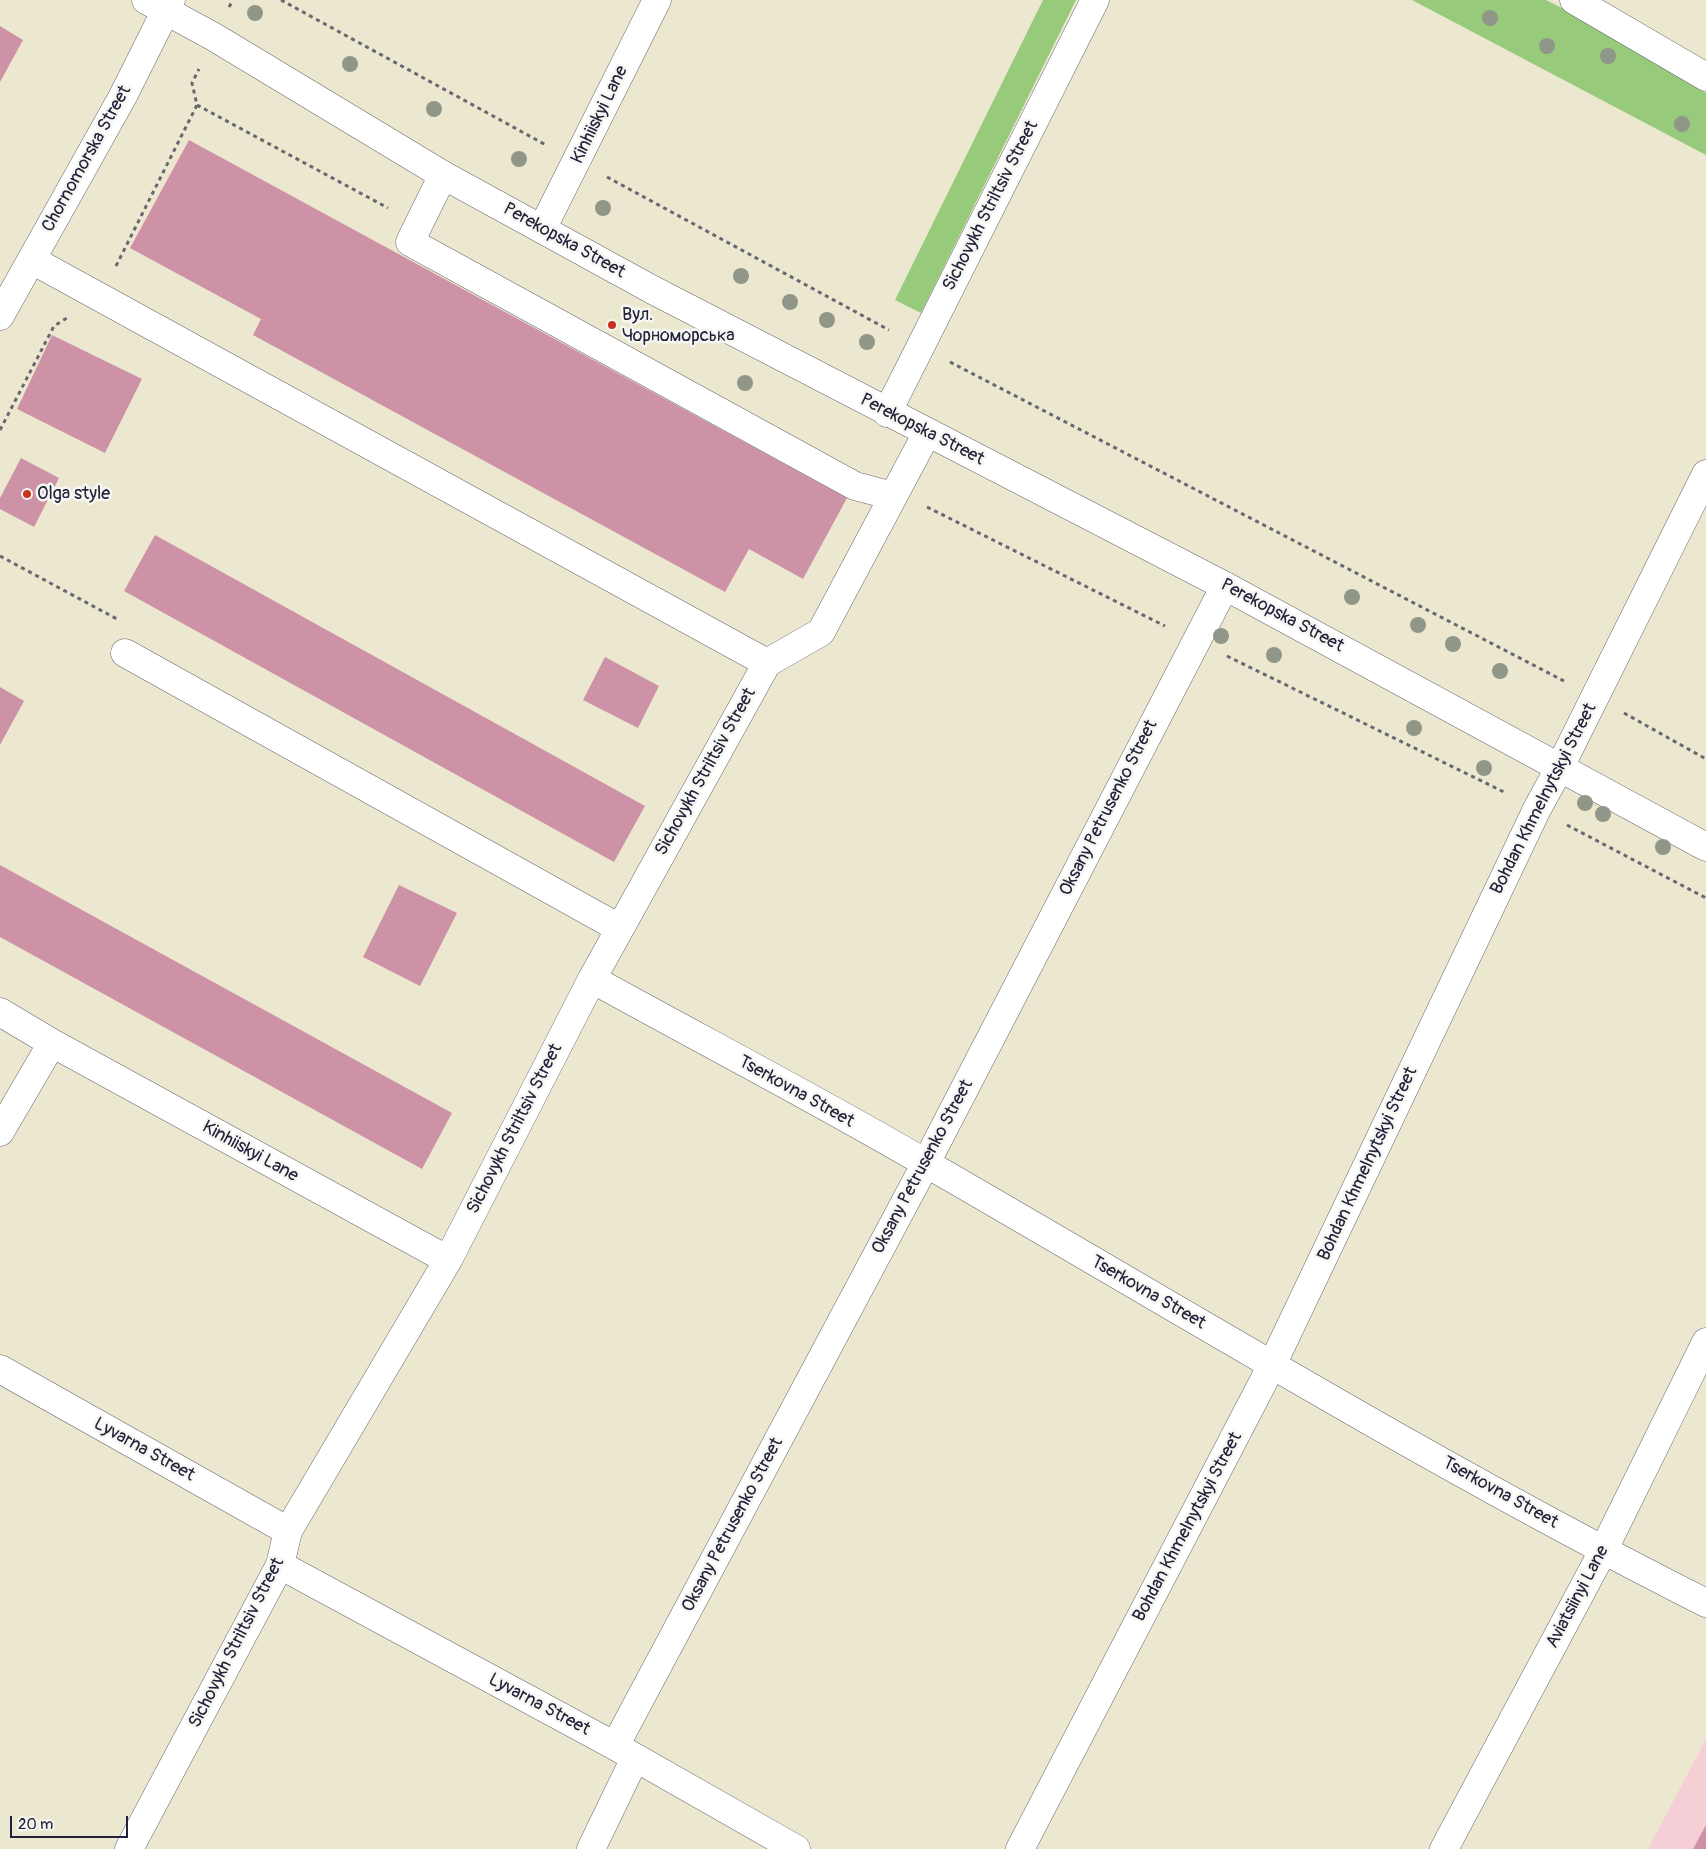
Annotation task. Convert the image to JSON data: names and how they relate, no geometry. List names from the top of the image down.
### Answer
{
  "streets": {
    "street": [
      "Kinhiiskyi Lane",
      "Chornomorska Street",
      "Sichovykh Striltsiv Street",
      "Perekopska Street",
      "Bohdan Khmelnytskyi Street",
      "Oksany Petrusenko Street",
      "Tserkovna Street",
      "Lyvarna Street",
      "Aviatsiinyi Lane"
    ]
  },
  "crossings": [
    ["Kinhiiskyi Lane", "Sichovykh Striltsiv Street"],
    ["Kinhiiskyi Lane", "Perekopska Street"],
    ["Chornomorska Street", "Perekopska Street"],
    ["Sichovykh Striltsiv Street", "Perekopska Street"],
    ["Sichovykh Striltsiv Street", "Tserkovna Street"],
    ["Sichovykh Striltsiv Street", "Lyvarna Street"],
    ["Perekopska Street", "Bohdan Khmelnytskyi Street"],
    ["Perekopska Street", "Oksany Petrusenko Street"],
    ["Bohdan Khmelnytskyi Street", "Tserkovna Street"],
    ["Oksany Petrusenko Street", "Tserkovna Street"],
    ["Oksany Petrusenko Street", "Lyvarna Street"],
    ["Tserkovna Street", "Aviatsiinyi Lane"]
  ],
  "places": ["Вул. Чорноморська", "Olga style"],
  "scale_bar": "20 m"
}
